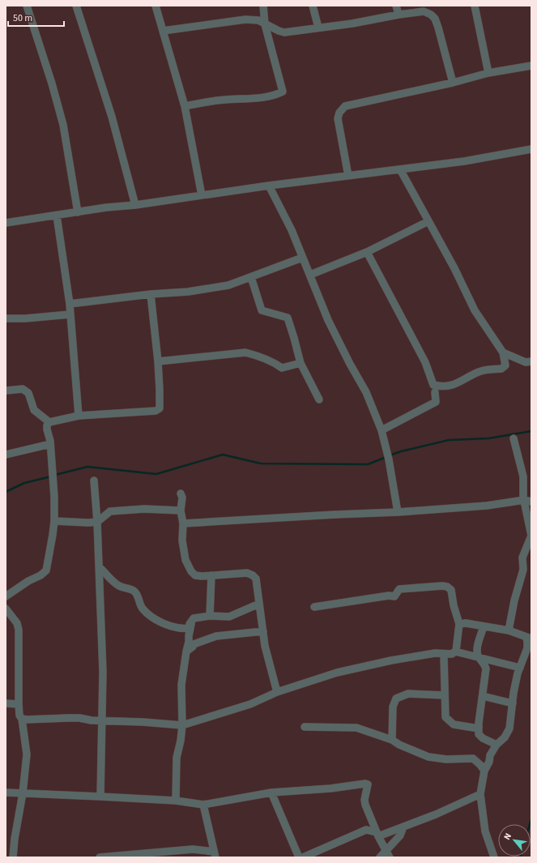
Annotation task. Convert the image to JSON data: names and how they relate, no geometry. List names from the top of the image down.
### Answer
{
  "scale_bar": "50 m",
  "north": "top left"
}
